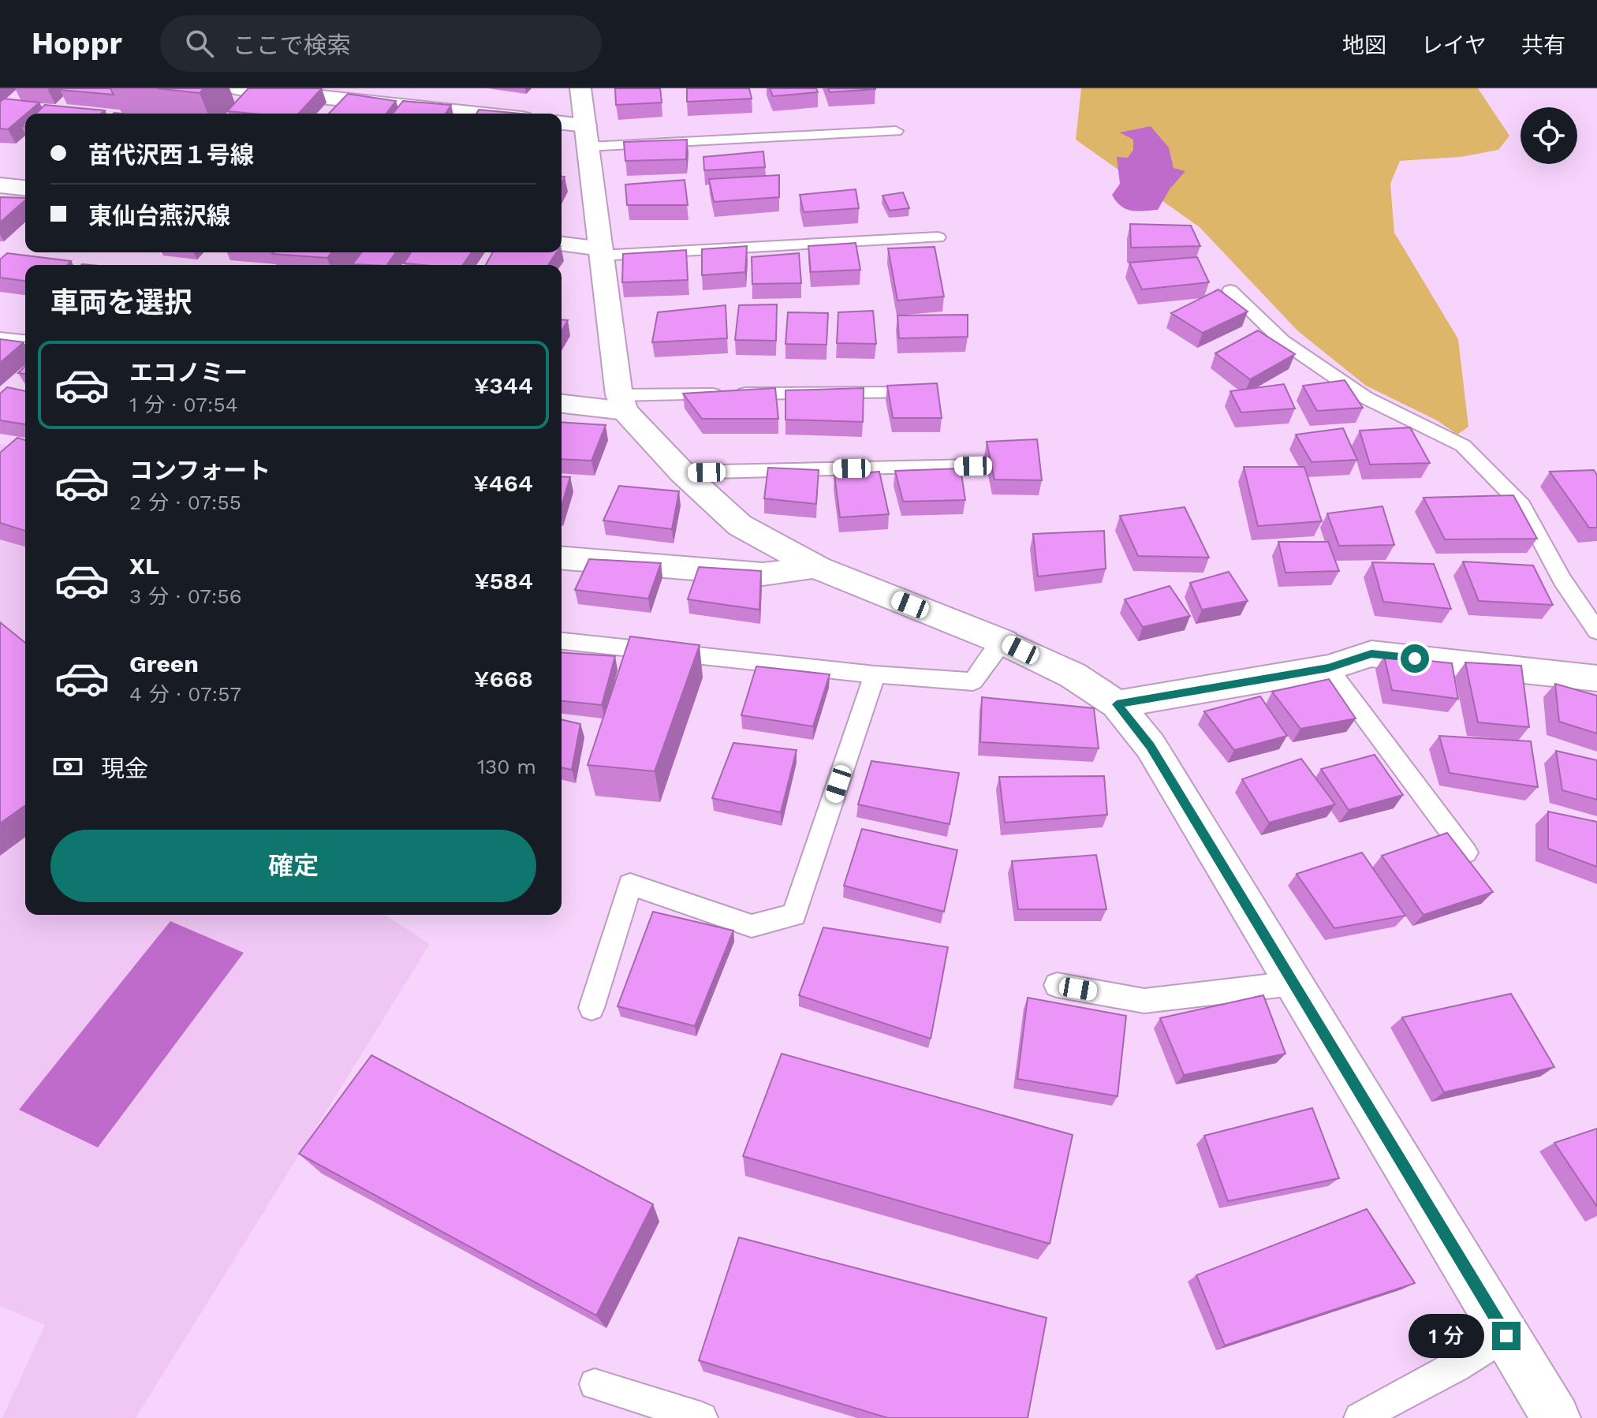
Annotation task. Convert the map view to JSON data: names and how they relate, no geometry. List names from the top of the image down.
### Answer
{
  "page": {
    "header": "Hoppr",
    "search": "ここで検索",
    "nav": ["地図", "レイヤ", "共有"],
    "banner": ["苗代沢西１号線", "東仙台燕沢線"],
    "heading": "車両を選択",
    "list": [
      {
        "name": "エコノミー",
        "note": "1 分 · 07:54",
        "value": "¥344"
      },
      {
        "name": "コンフォート",
        "note": "2 分 · 07:55",
        "value": "¥464"
      },
      {
        "name": "XL",
        "note": "3 分 · 07:56",
        "value": "¥584"
      },
      {
        "name": "Green",
        "note": "4 分 · 07:57",
        "value": "¥668"
      }
    ],
    "pay": ["現金", "130 m"],
    "buttons": "確定",
    "bubble": "1 分"
  }
}
